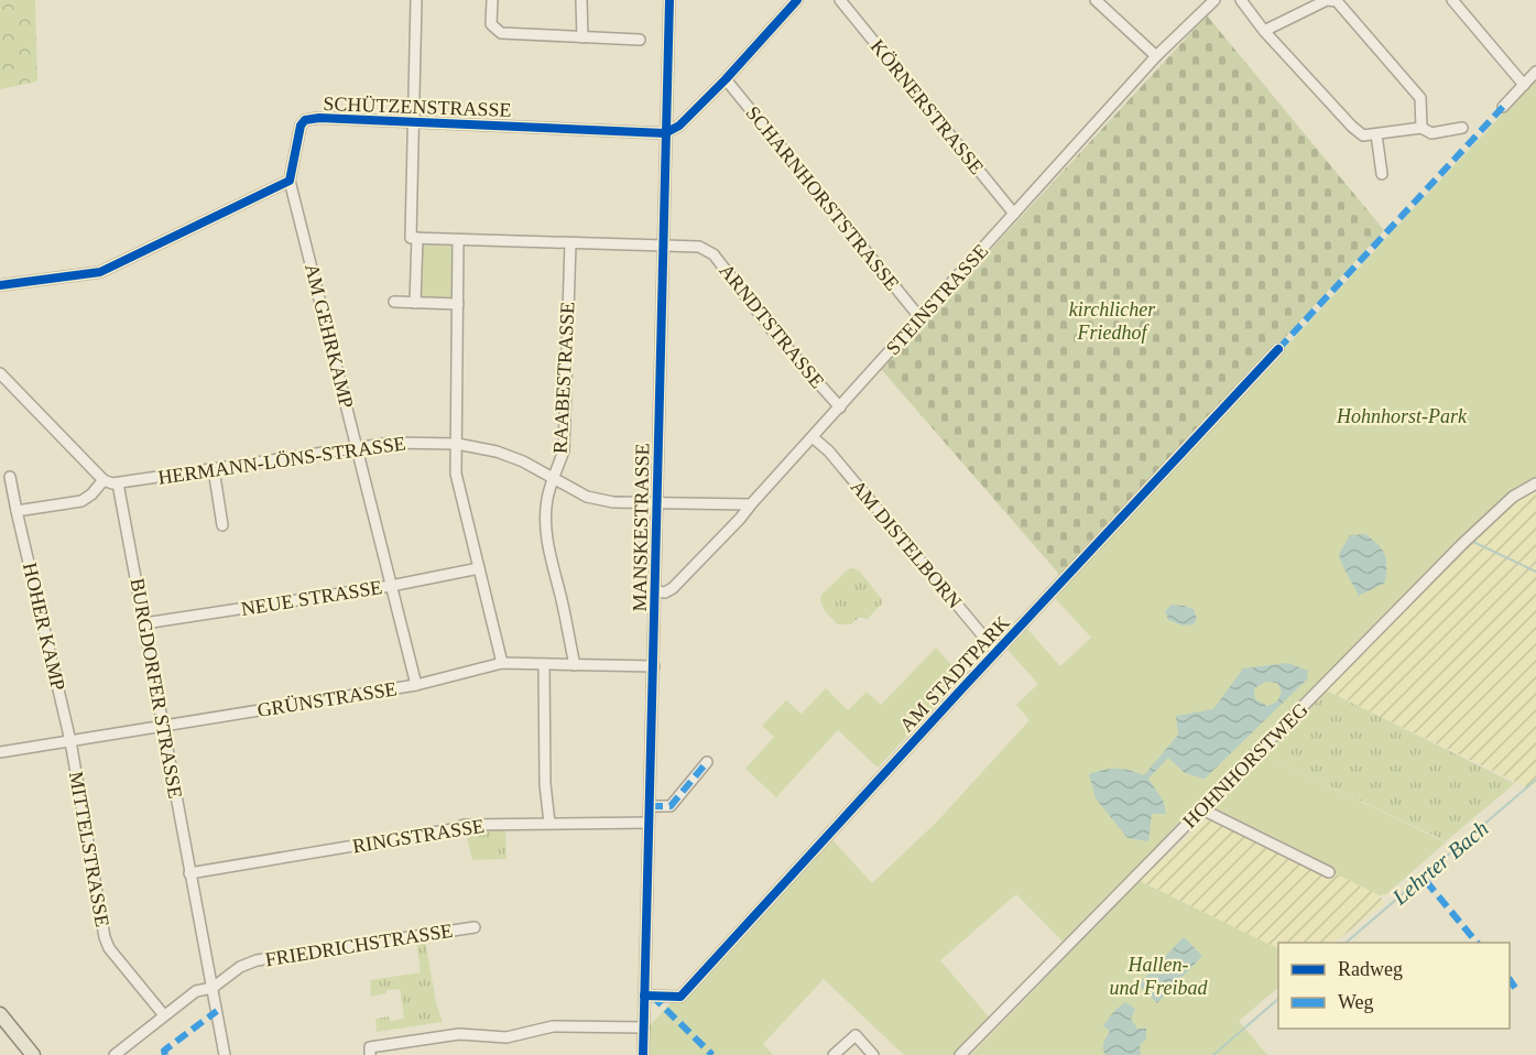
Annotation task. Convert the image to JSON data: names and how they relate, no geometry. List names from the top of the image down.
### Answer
{
  "streets": {
    "street": [
      "SCHÜTZENSTRASSE",
      "KÖRNERSTRASSE",
      "SCHARNHORSTSTRASSE",
      "STEINSTRASSE",
      "ARNDTSTRASSE",
      "AM GEHRKAMP",
      "RAABESTRASSE",
      "HERMANN-LÖNS-STRASSE",
      "MANSKESTRASSE",
      "AM DISTELBORN",
      "NEUE STRASSE",
      "HOHER KAMP",
      "AM STADTPARK",
      "BURGDORFER STRASSE",
      "GRÜNSTRASSE",
      "HOHNHORSTWEG",
      "RINGSTRASSE",
      "MITTELSTRASSE",
      "FRIEDRICHSTRASSE"
    ]
  },
  "crossings": [
    ["SCHÜTZENSTRASSE", "AM GEHRKAMP"],
    ["SCHÜTZENSTRASSE", "MANSKESTRASSE"],
    ["KÖRNERSTRASSE", "STEINSTRASSE"],
    ["SCHARNHORSTSTRASSE", "STEINSTRASSE"],
    ["STEINSTRASSE", "ARNDTSTRASSE"],
    ["STEINSTRASSE", "HERMANN-LÖNS-STRASSE"],
    ["STEINSTRASSE", "MANSKESTRASSE"],
    ["STEINSTRASSE", "AM DISTELBORN"],
    ["ARNDTSTRASSE", "RAABESTRASSE"],
    ["ARNDTSTRASSE", "MANSKESTRASSE"],
    ["AM GEHRKAMP", "HERMANN-LÖNS-STRASSE"],
    ["AM GEHRKAMP", "NEUE STRASSE"],
    ["AM GEHRKAMP", "GRÜNSTRASSE"],
    ["RAABESTRASSE", "HERMANN-LÖNS-STRASSE"],
    ["RAABESTRASSE", "GRÜNSTRASSE"],
    ["HERMANN-LÖNS-STRASSE", "MANSKESTRASSE"],
    ["HERMANN-LÖNS-STRASSE", "BURGDORFER STRASSE"],
    ["MANSKESTRASSE", "AM STADTPARK"],
    ["MANSKESTRASSE", "GRÜNSTRASSE"],
    ["MANSKESTRASSE", "RINGSTRASSE"],
    ["AM DISTELBORN", "AM STADTPARK"],
    ["NEUE STRASSE", "BURGDORFER STRASSE"],
    ["HOHER KAMP", "GRÜNSTRASSE"],
    ["HOHER KAMP", "MITTELSTRASSE"],
    ["BURGDORFER STRASSE", "GRÜNSTRASSE"],
    ["BURGDORFER STRASSE", "RINGSTRASSE"],
    ["BURGDORFER STRASSE", "FRIEDRICHSTRASSE"],
    ["GRÜNSTRASSE", "MITTELSTRASSE"],
    ["MITTELSTRASSE", "FRIEDRICHSTRASSE"]
  ],
  "water": ["Lehrter Bach"],
  "parks": ["kirchlicher Friedhof", "Hohnhorst-Park", "Hallen- und Freibad"],
  "legend": ["Radweg", "Weg"]
}
